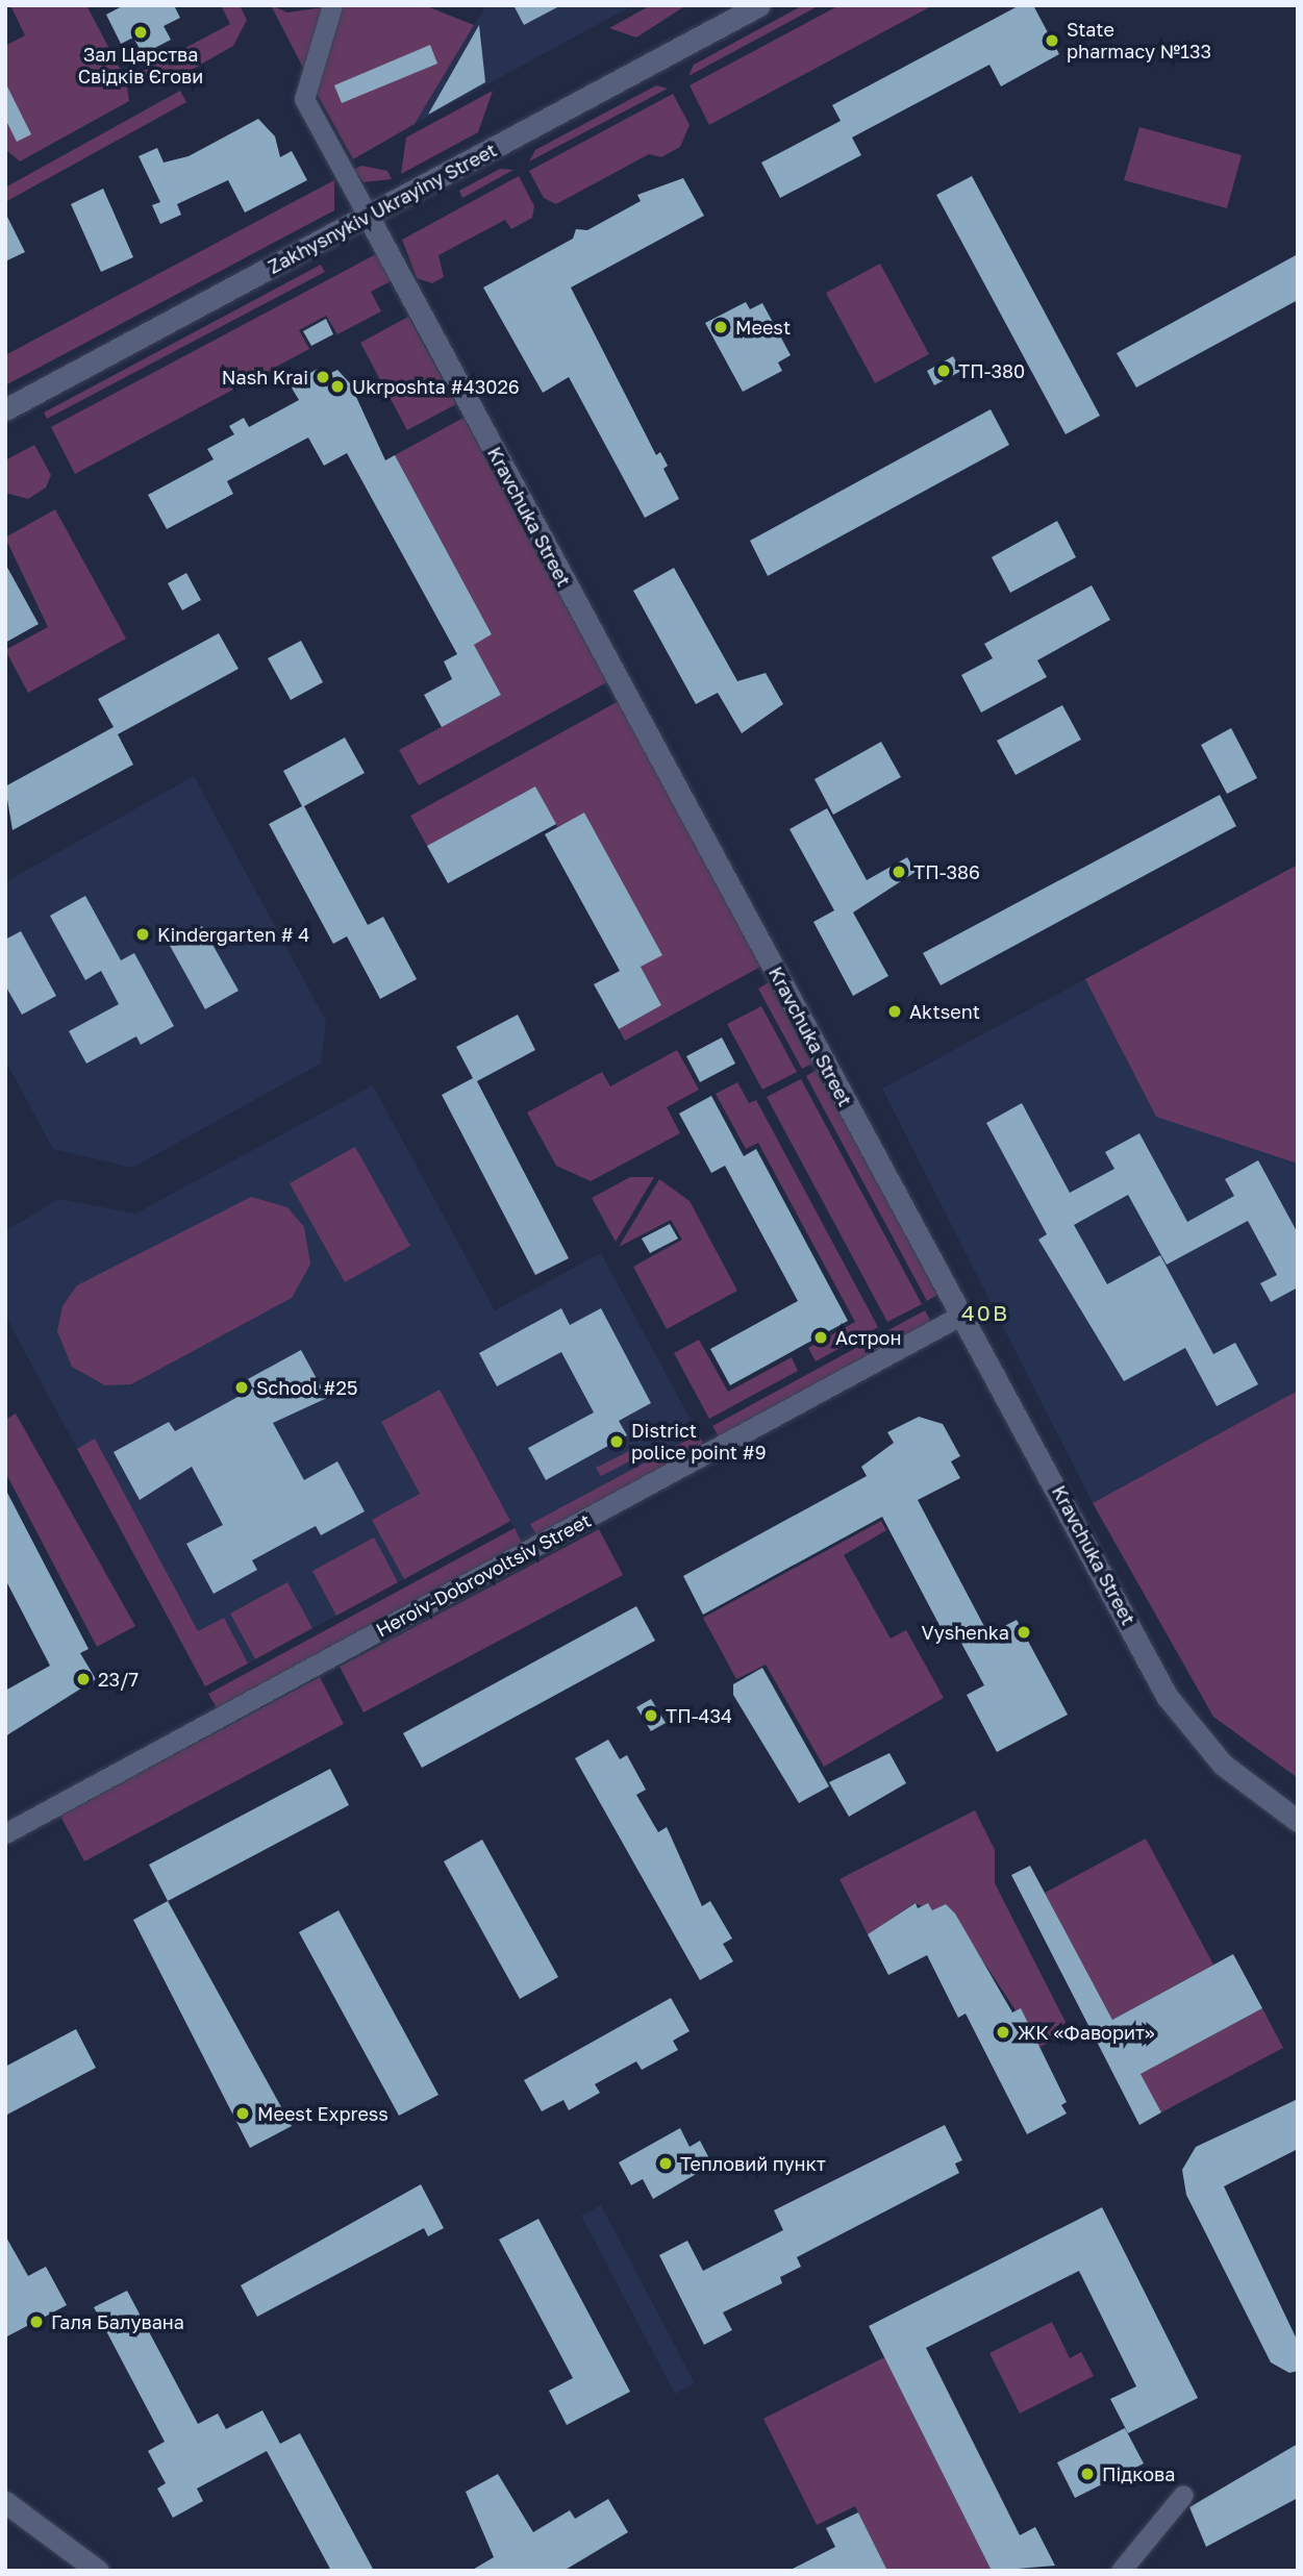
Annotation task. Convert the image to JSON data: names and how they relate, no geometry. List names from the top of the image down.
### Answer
{
  "streets": {
    "street": ["Zakhysnykiv Ukrayiny Street", "Kravchuka Street", "Heroiv-Dobrovoltsiv Street"]
  },
  "crossings": [
    ["Zakhysnykiv Ukrayiny Street", "Kravchuka Street"],
    ["Kravchuka Street", "Heroiv-Dobrovoltsiv Street"]
  ],
  "districts": ["40B"],
  "places": [
    "Зал Царства Свідків Єгови",
    "State pharmacy №133",
    "Meest",
    "ТП-380",
    "Nash Krai",
    "Ukrposhta #43026",
    "ТП-386",
    "Kindergarten # 4",
    "Aktsent",
    "Астрон",
    "School #25",
    "District police point #9",
    "Vyshenka",
    "23/7",
    "ТП-434",
    "ЖК «Фаворит»",
    "Meest Express",
    "Тепловий пункт",
    "Галя Балувана",
    "Підкова"
  ]
}
